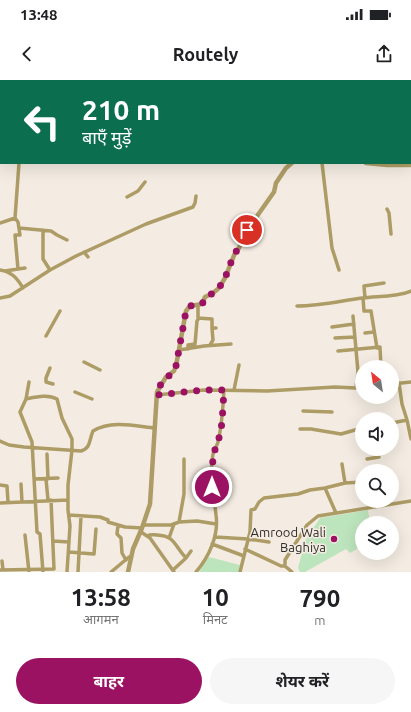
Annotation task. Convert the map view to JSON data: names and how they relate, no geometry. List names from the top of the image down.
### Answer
{
  "places": ["Amrood Wali Baghiya"],
  "north": "top left",
  "page": {
    "status": "13:48",
    "header": "Routely",
    "turn": ["210 m", "बाएँ मुड़ें"],
    "eta": [
      "13:58",
      "आगमन",
      "10",
      "मिनट",
      "790",
      "m"
    ],
    "buttons": ["बाहर", "शेयर करें"]
  }
}
